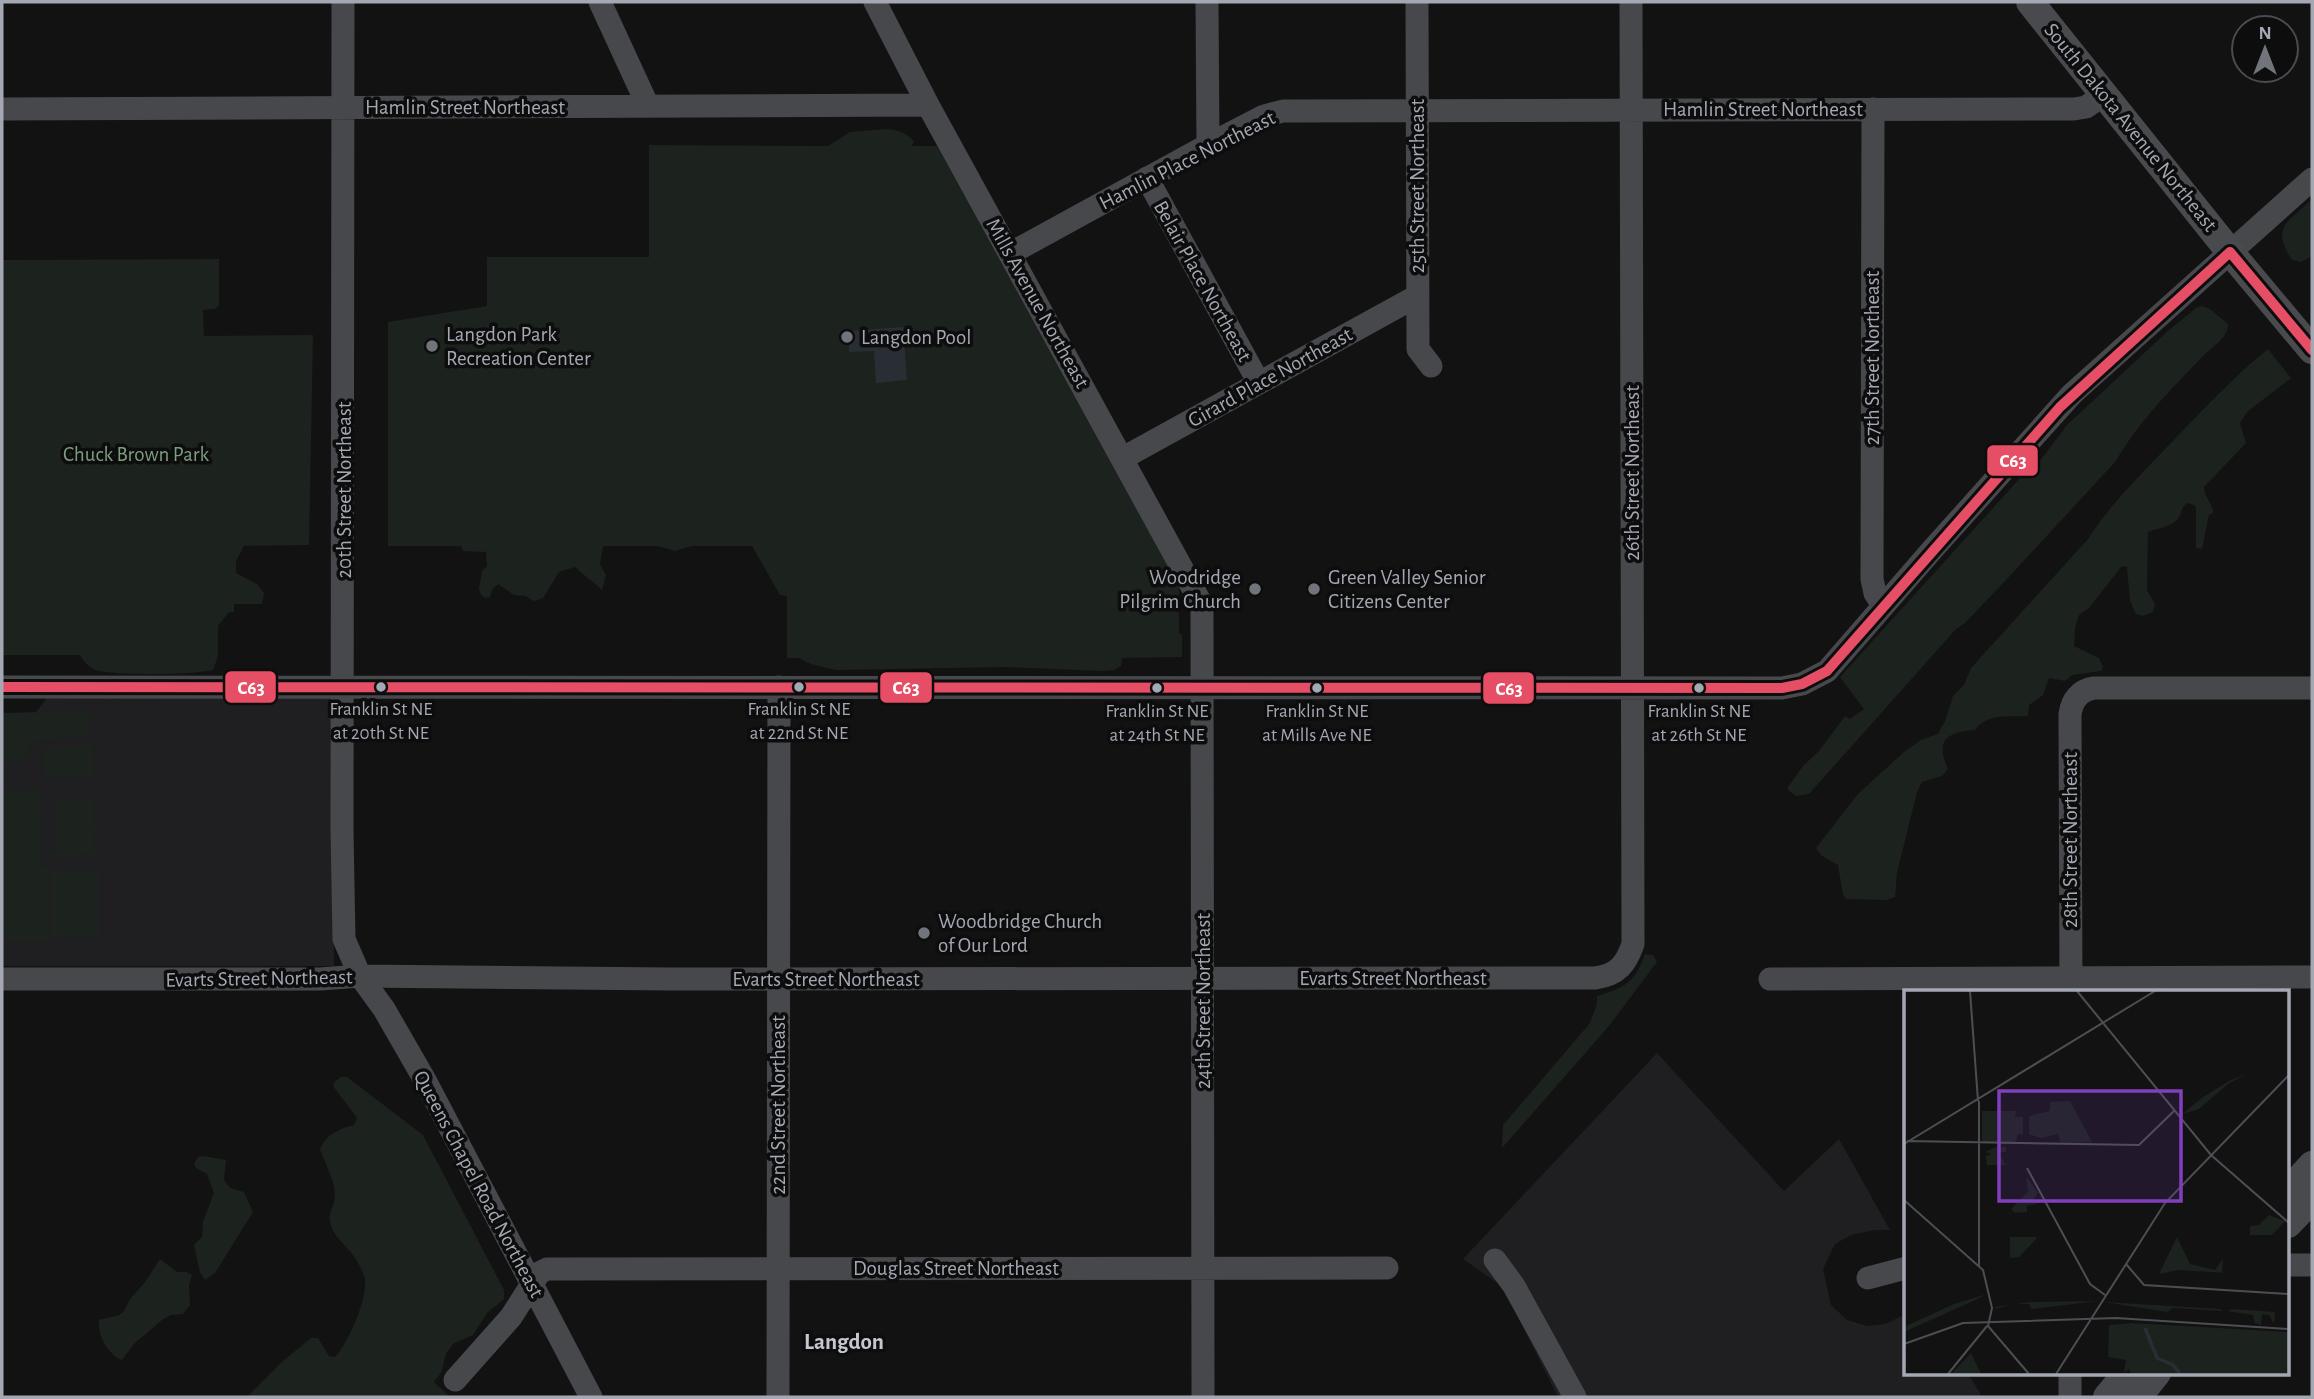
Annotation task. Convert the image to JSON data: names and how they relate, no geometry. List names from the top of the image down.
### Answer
{
  "streets": {
    "main road": ["South Dakota Avenue Northeast"],
    "street": [
      "Hamlin Street Northeast",
      "Hamlin Place Northeast",
      "25th Street Northeast",
      "Belair Place Northeast",
      "Mills Avenue Northeast",
      "27th Street Northeast",
      "Girard Place Northeast",
      "26th Street Northeast",
      "20th Street Northeast",
      "28th Street Northeast",
      "Evarts Street Northeast",
      "24th Street Northeast",
      "22nd Street Northeast",
      "Queens Chapel Road Northeast",
      "Douglas Street Northeast"
    ]
  },
  "crossings": [
    ["Hamlin Street Northeast", "South Dakota Avenue Northeast"],
    ["Hamlin Street Northeast", "Hamlin Place Northeast"],
    ["Hamlin Street Northeast", "25th Street Northeast"],
    ["Hamlin Street Northeast", "Mills Avenue Northeast"],
    ["Hamlin Street Northeast", "27th Street Northeast"],
    ["Hamlin Street Northeast", "26th Street Northeast"],
    ["Hamlin Street Northeast", "20th Street Northeast"],
    ["Hamlin Place Northeast", "25th Street Northeast"],
    ["Hamlin Place Northeast", "Belair Place Northeast"],
    ["Hamlin Place Northeast", "Mills Avenue Northeast"],
    ["25th Street Northeast", "Girard Place Northeast"],
    ["Belair Place Northeast", "Girard Place Northeast"],
    ["Mills Avenue Northeast", "Girard Place Northeast"],
    ["Mills Avenue Northeast", "24th Street Northeast"],
    ["26th Street Northeast", "Evarts Street Northeast"],
    ["20th Street Northeast", "Evarts Street Northeast"],
    ["20th Street Northeast", "Queens Chapel Road Northeast"],
    ["Evarts Street Northeast", "24th Street Northeast"],
    ["Evarts Street Northeast", "22nd Street Northeast"],
    ["Evarts Street Northeast", "Queens Chapel Road Northeast"],
    ["24th Street Northeast", "Douglas Street Northeast"],
    ["22nd Street Northeast", "Douglas Street Northeast"],
    ["Queens Chapel Road Northeast", "Douglas Street Northeast"]
  ],
  "districts": ["Langdon"],
  "parks": ["Chuck Brown Park"],
  "places": [
    "Langdon Pool",
    "Langdon Park Recreation Center",
    "Woodridge Pilgrim Church",
    "Green Valley Senior Citizens Center",
    "Franklin St NE at 20th St NE",
    "Franklin St NE at 22nd St NE",
    "Franklin St NE at 24th St NE",
    "Franklin St NE at Mills Ave NE",
    "Franklin St NE at 26th St NE",
    "Woodbridge Church of Our Lord"
  ],
  "lines": ["transit line C63"],
  "north": "top"
}
